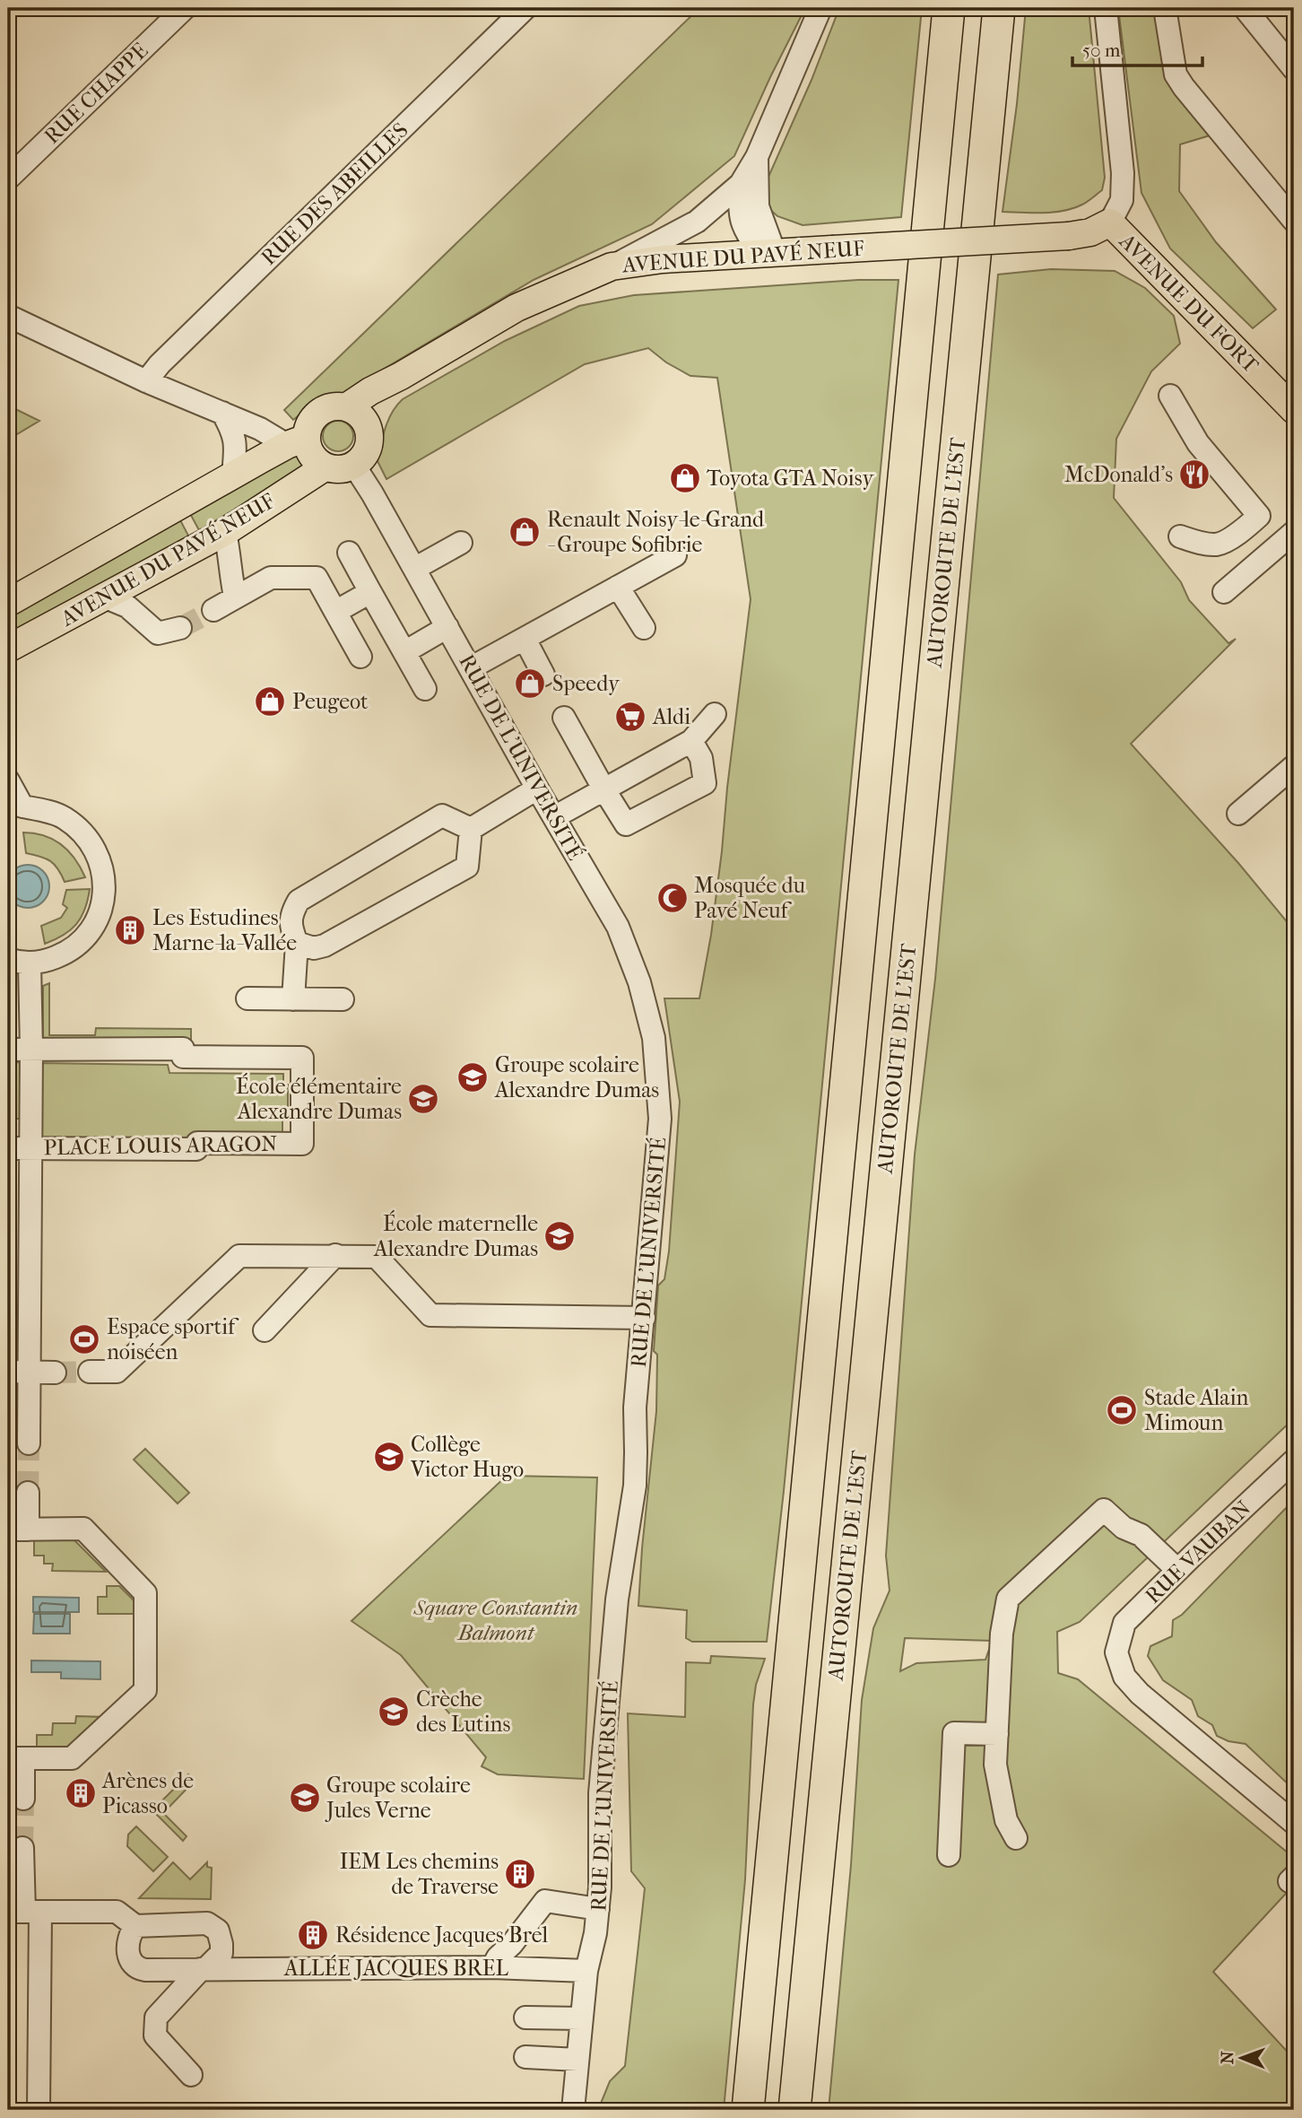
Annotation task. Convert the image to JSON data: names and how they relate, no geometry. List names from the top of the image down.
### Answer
{
  "streets": {
    "highway": ["AUTOROUTE DE L’EST"],
    "main road": ["AVENUE DU PAVÉ NEUF", "AVENUE DU FORT"],
    "street": [
      "RUE CHAPPE",
      "RUE DES ABEILLES",
      "RUE DE L'UNIVERSITÉ",
      "PLACE LOUIS ARAGON",
      "RUE VAUBAN",
      "ALLÉE JACQUES BREL"
    ]
  },
  "crossings": [
    ["AVENUE DU PAVÉ NEUF", "AVENUE DU FORT"],
    ["AVENUE DU PAVÉ NEUF", "RUE DE L'UNIVERSITÉ"],
    ["RUE DE L'UNIVERSITÉ", "ALLÉE JACQUES BREL"]
  ],
  "parks": ["Square Constantin Balmont"],
  "places": {
    "restaurant": ["McDonald's"],
    "shop": [
      "Toyota GTA Noisy",
      "Renault Noisy-le-Grand - Groupe Sofibrie",
      "Speedy",
      "Peugeot"
    ],
    "supermarket": ["Aldi"],
    "mosque": ["Mosquée du Pavé Neuf"],
    "building": [
      "Les Estudines Marne-la-Vallée",
      "Arènes de Picasso",
      "IEM Les chemins de Traverse",
      "Résidence Jacques Brel"
    ],
    "school or university": [
      "Groupe scolaire Alexandre Dumas",
      "École élémentaire Alexandre Dumas",
      "École maternelle Alexandre Dumas",
      "Collège Victor Hugo",
      "Crèche des Lutins",
      "Groupe scolaire Jules Verne"
    ],
    "sports": ["Espace sportif noiséen", "Stade Alain Mimoun"]
  },
  "scale_bar": "50 m",
  "north": "left"
}
